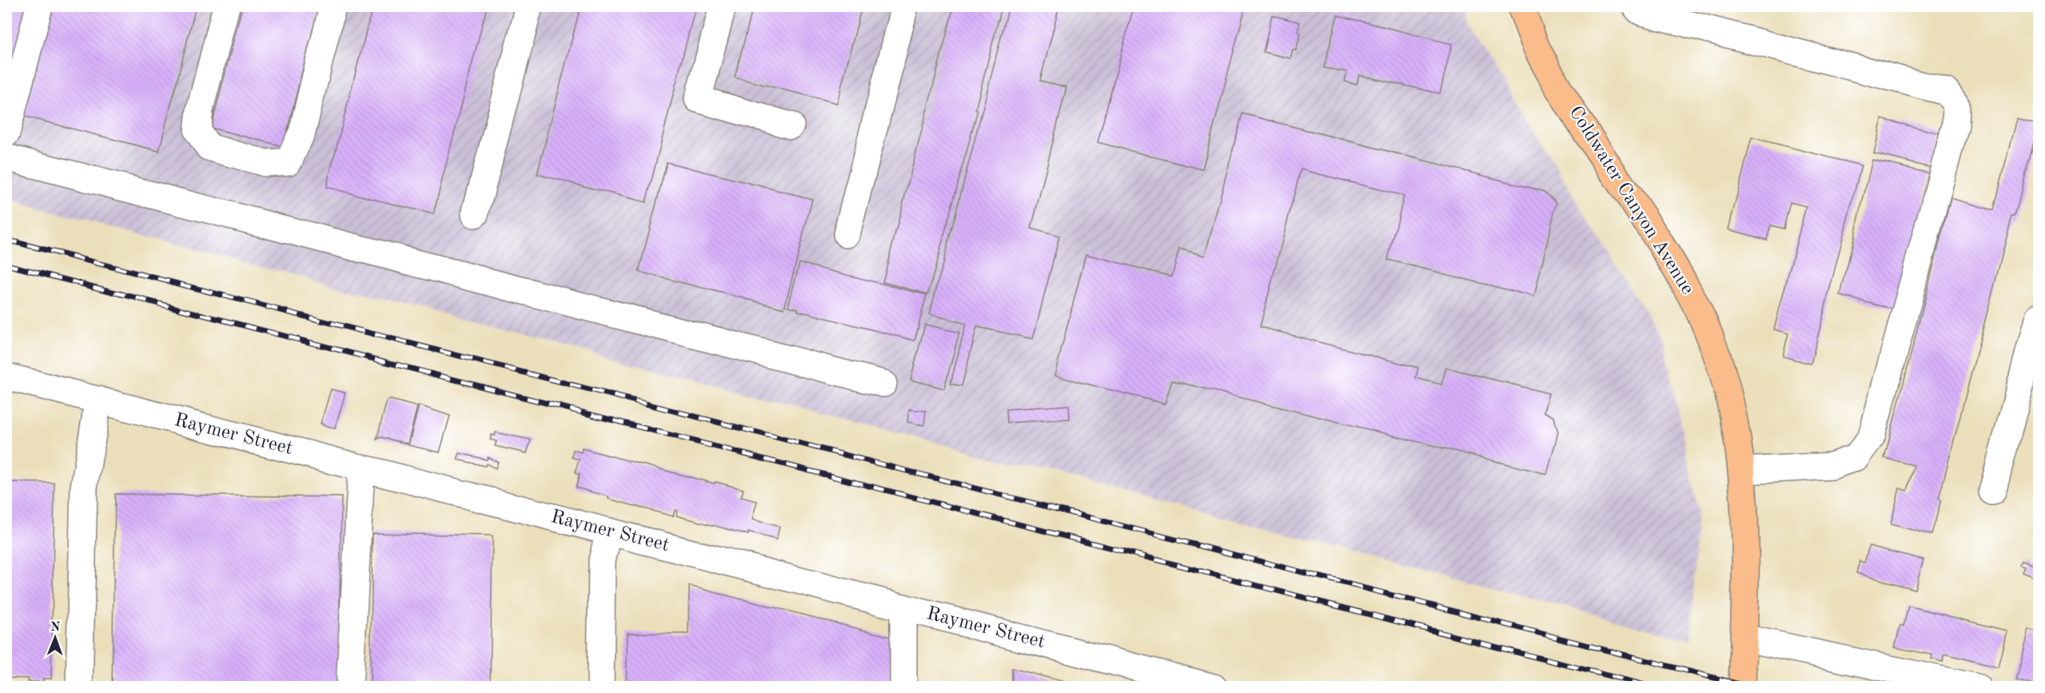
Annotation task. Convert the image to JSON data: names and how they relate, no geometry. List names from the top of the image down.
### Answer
{
  "streets": {
    "main road": ["Coldwater Canyon Avenue"],
    "street": ["Raymer Street"]
  },
  "north": "top"
}
